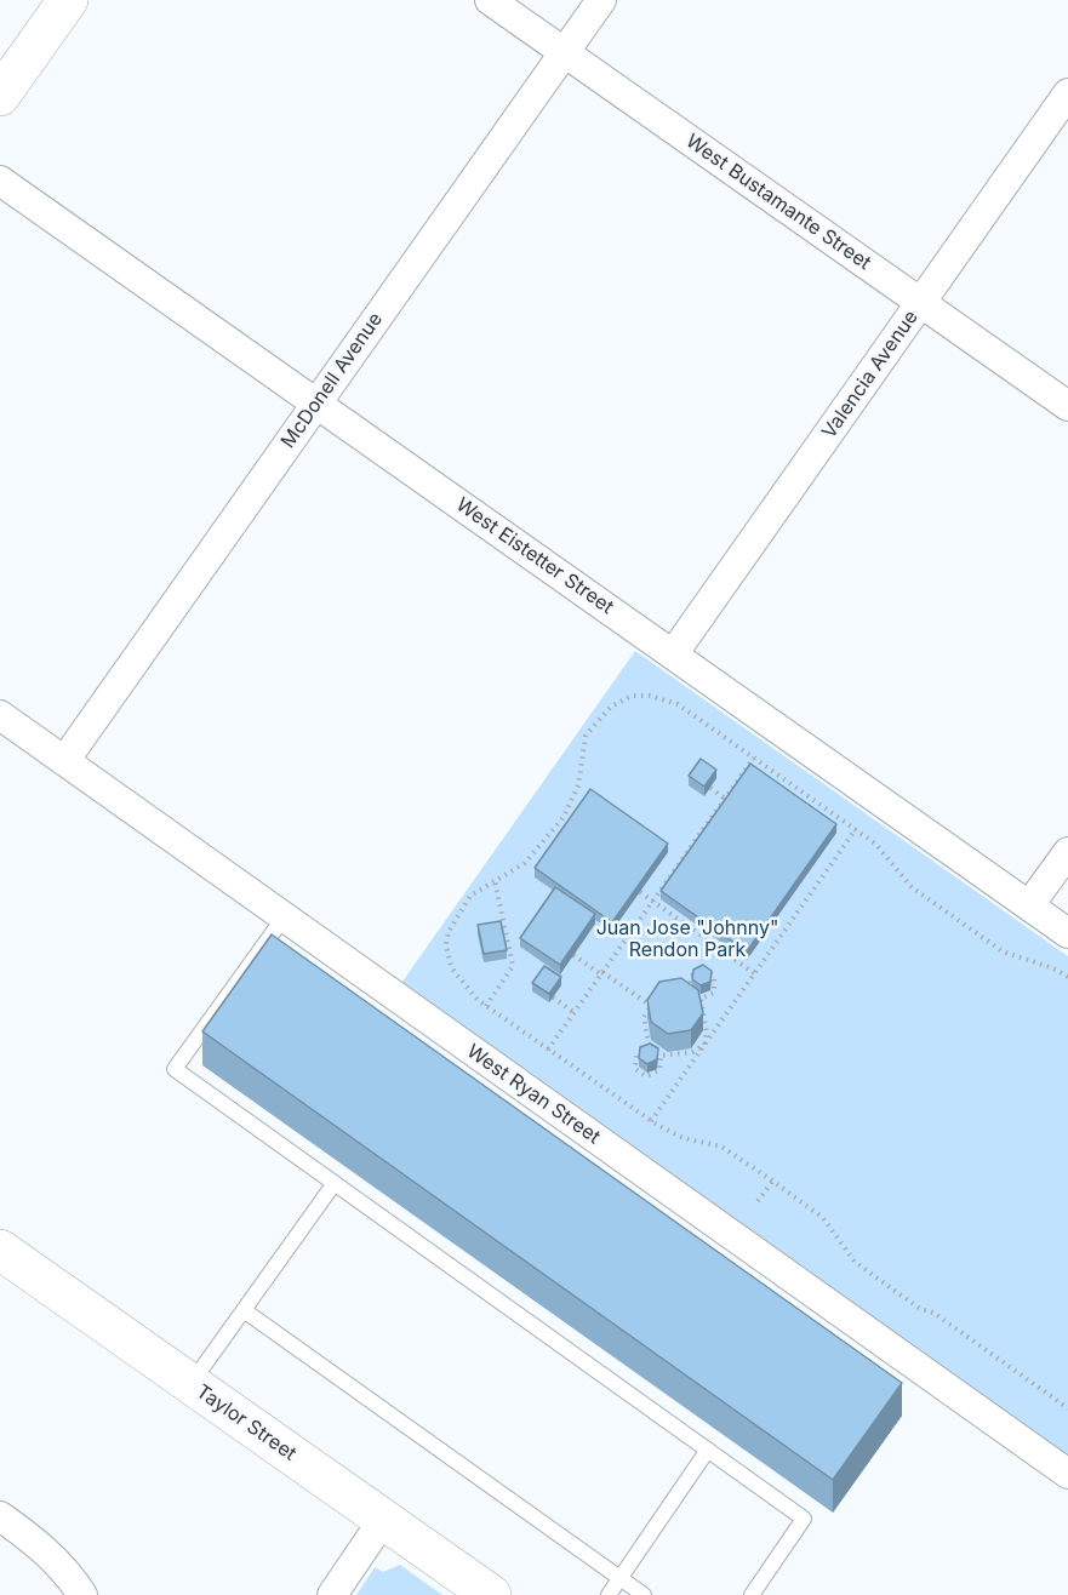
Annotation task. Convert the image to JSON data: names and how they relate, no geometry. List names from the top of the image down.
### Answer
{
  "streets": {
    "street": [
      "West Bustamante Street",
      "Valencia Avenue",
      "McDonell Avenue",
      "West Eistetter Street",
      "West Ryan Street",
      "Taylor Street"
    ]
  },
  "crossings": [
    ["West Bustamante Street", "Valencia Avenue"],
    ["West Bustamante Street", "McDonell Avenue"],
    ["Valencia Avenue", "West Eistetter Street"],
    ["McDonell Avenue", "West Eistetter Street"],
    ["McDonell Avenue", "West Ryan Street"]
  ],
  "parks": ["Juan Jose \"Johnny\" Rendon Park"]
}
